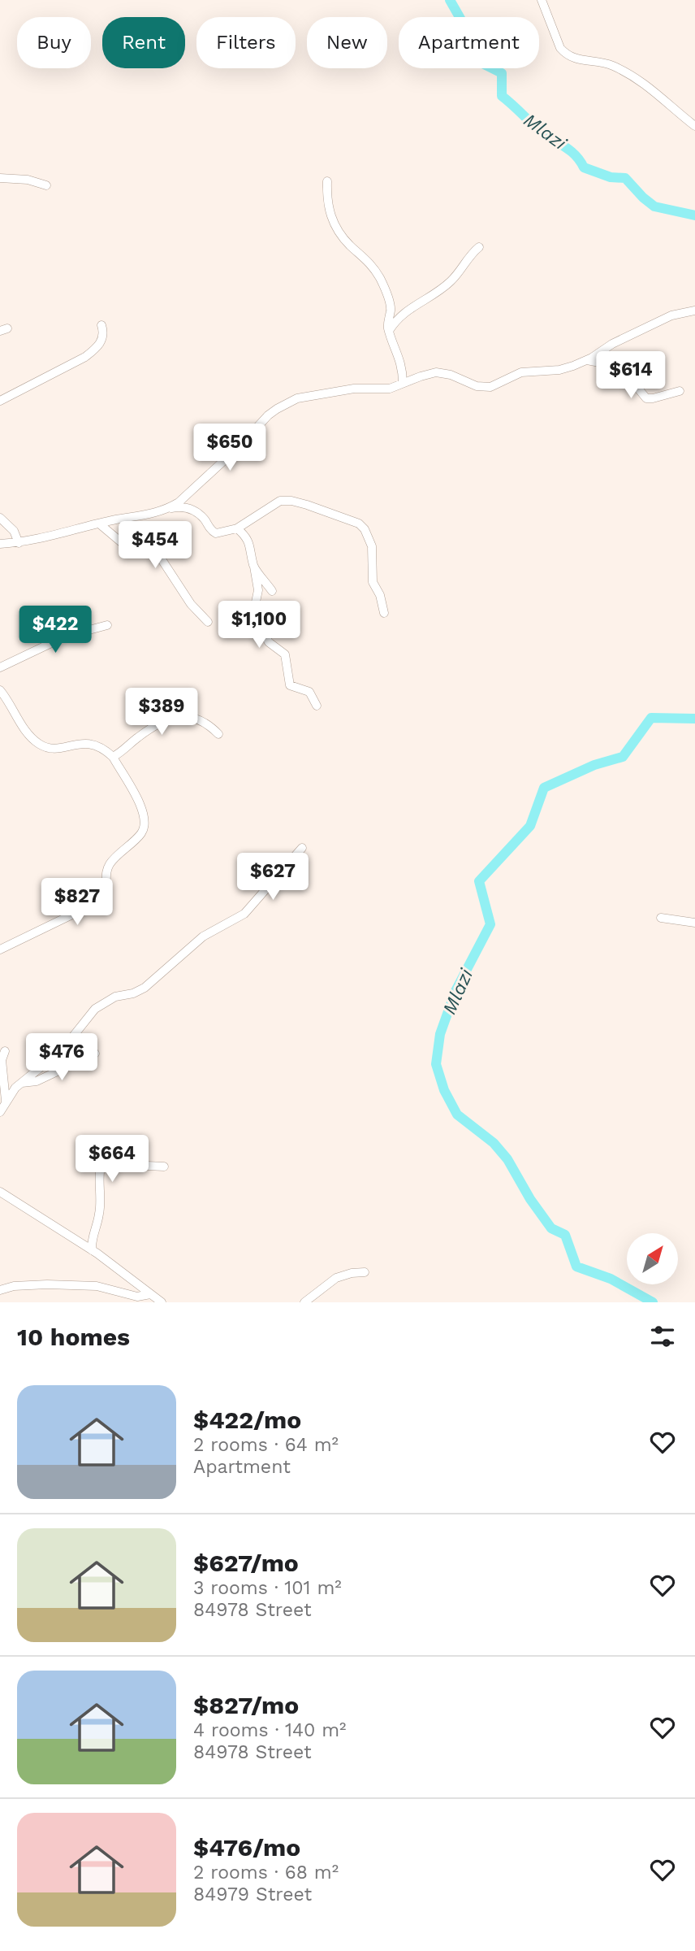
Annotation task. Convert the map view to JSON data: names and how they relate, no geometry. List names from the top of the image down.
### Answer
{
  "water": ["Mlazi"],
  "north": "top right",
  "page": {
    "chip": [
      "Buy",
      "Rent",
      "Filters",
      "New",
      "Apartment"
    ],
    "price": [
      "$614",
      "$650",
      "$454",
      "$1,100",
      "$422",
      "$389",
      "$627",
      "$827",
      "$476",
      "$664"
    ],
    "heading": "10 homes",
    "list": [
      {
        "name": "$422/mo",
        "note": "2 rooms · 64 m² · Apartment"
      },
      {
        "name": "$627/mo",
        "note": "3 rooms · 101 m² · 84978 Street"
      },
      {
        "name": "$827/mo",
        "note": "4 rooms · 140 m² · 84978 Street"
      },
      {
        "name": "$476/mo",
        "note": "2 rooms · 68 m² · 84979 Street"
      }
    ]
  }
}
